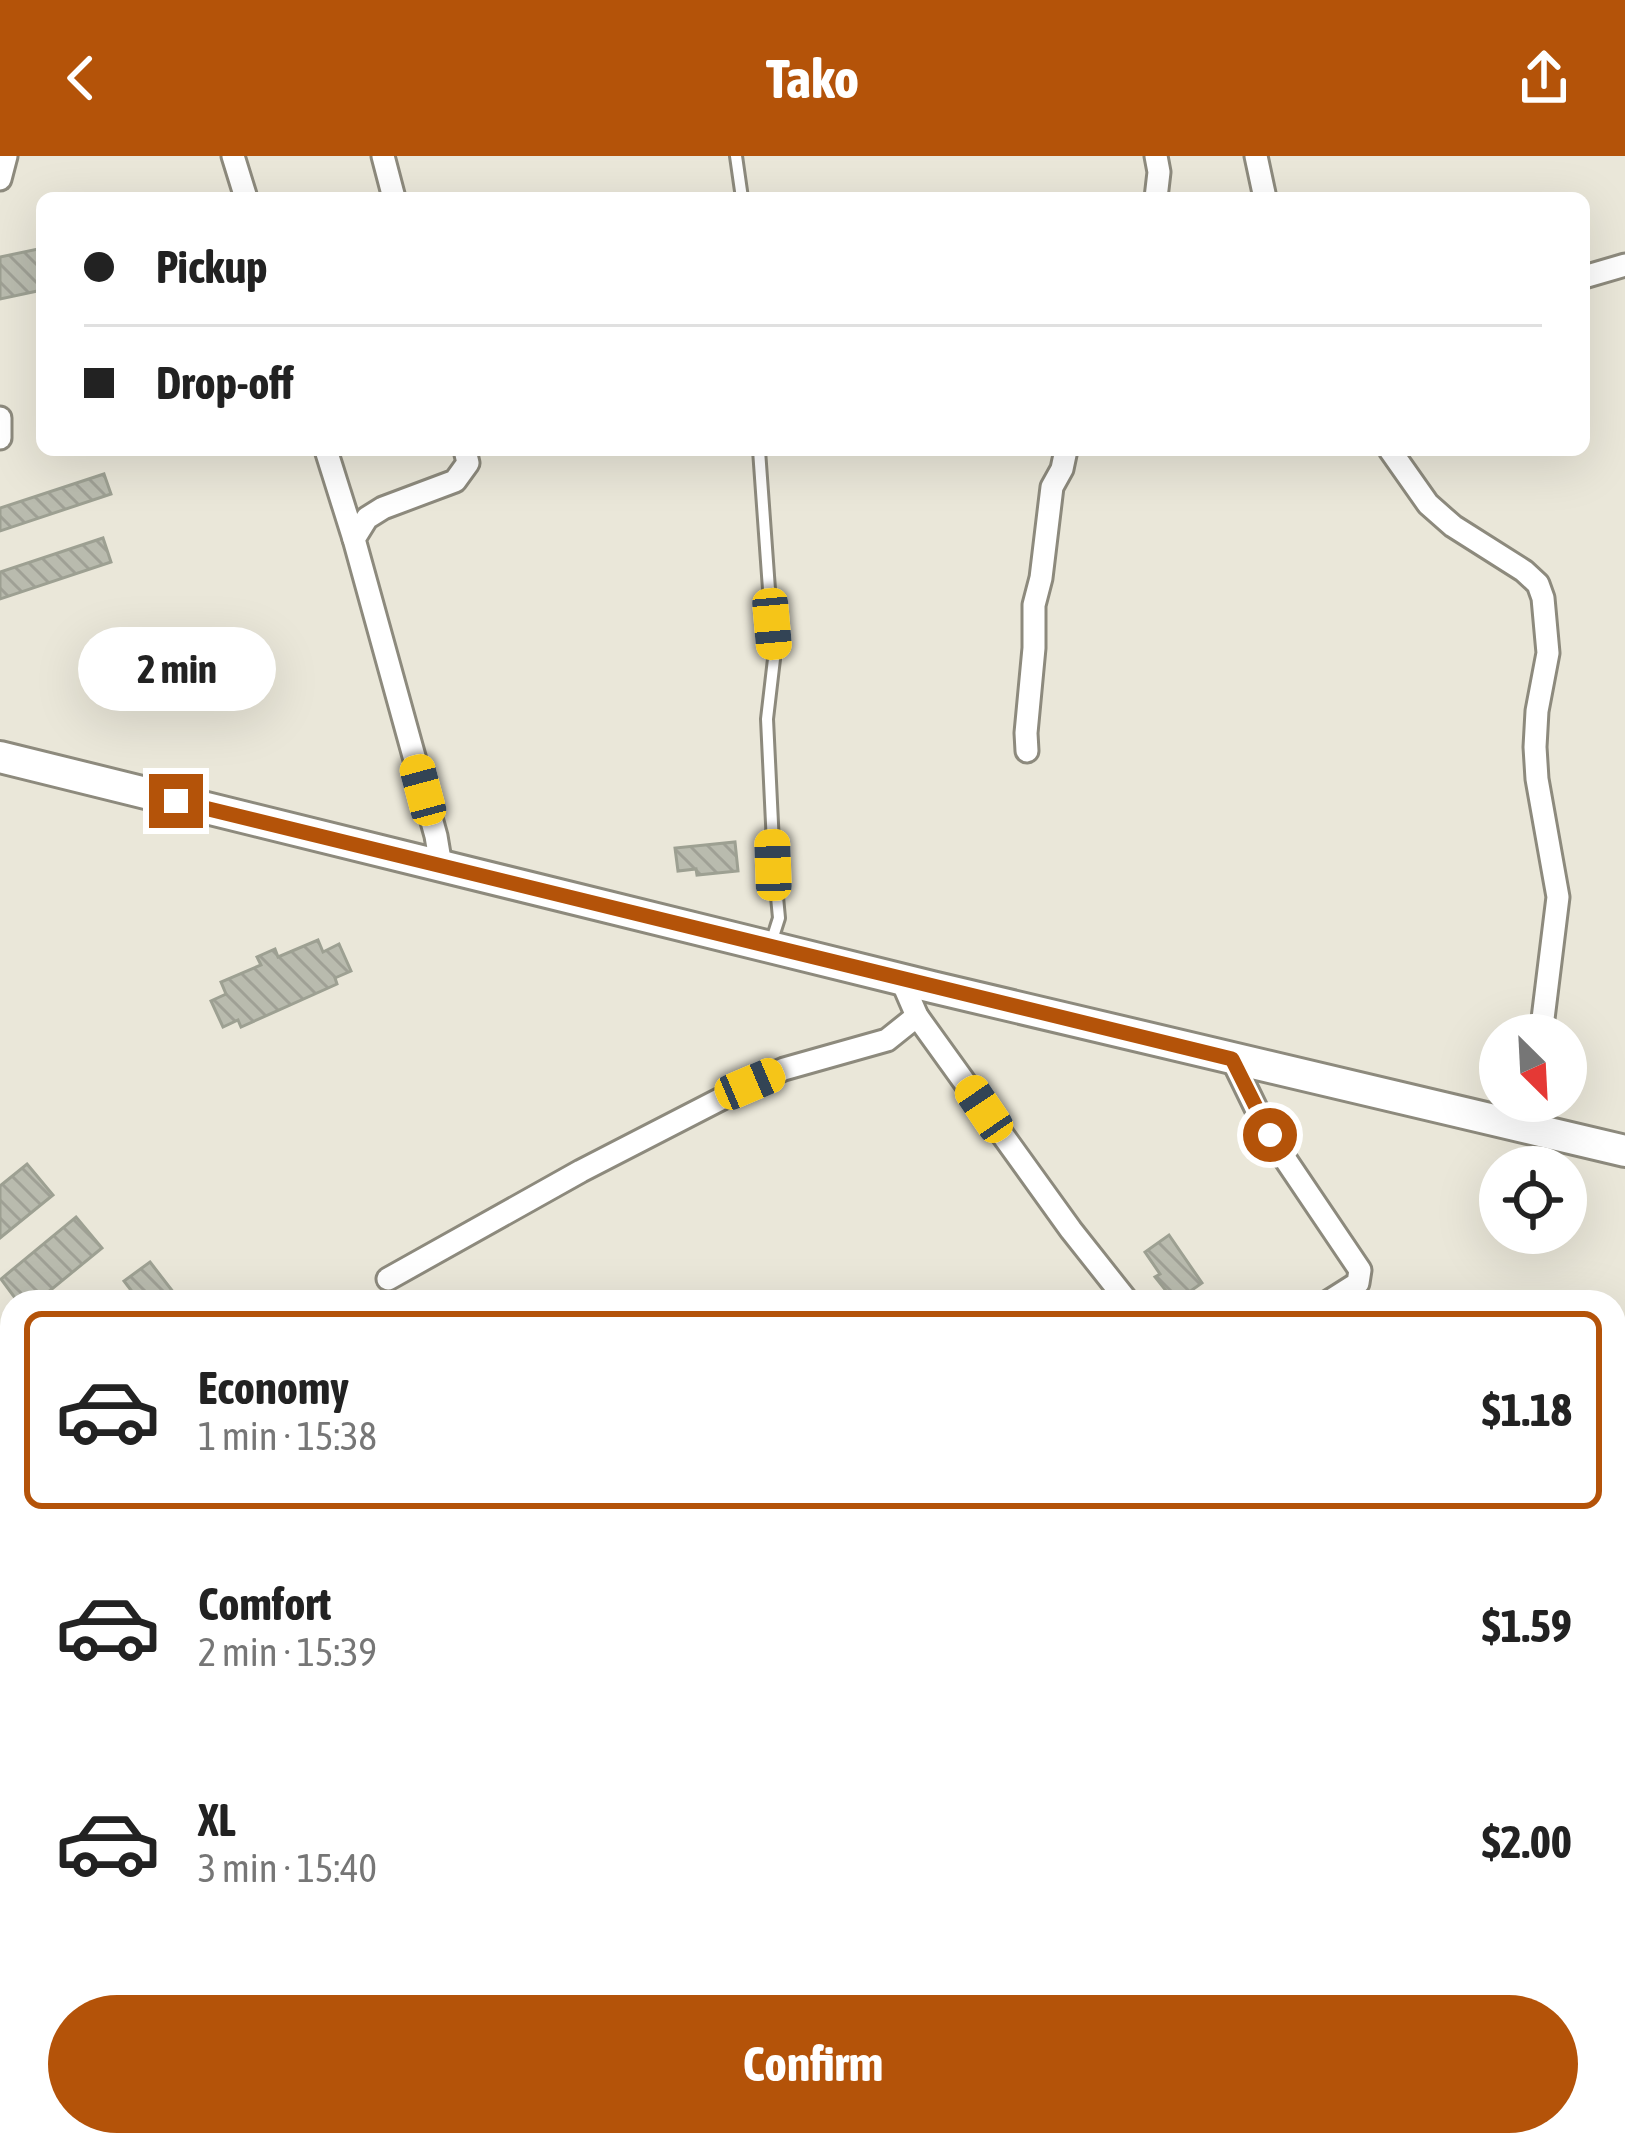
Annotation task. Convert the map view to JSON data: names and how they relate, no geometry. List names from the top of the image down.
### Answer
{
  "north": "bottom right",
  "page": {
    "header": "Tako",
    "banner": ["Pickup", "Drop-off"],
    "bubble": "2 min",
    "list": [
      {
        "name": "Economy",
        "note": "1 min · 15:38",
        "value": "$1.18"
      },
      {
        "name": "Comfort",
        "note": "2 min · 15:39",
        "value": "$1.59"
      },
      {
        "name": "XL",
        "note": "3 min · 15:40",
        "value": "$2.00"
      }
    ],
    "buttons": "Confirm"
  }
}
